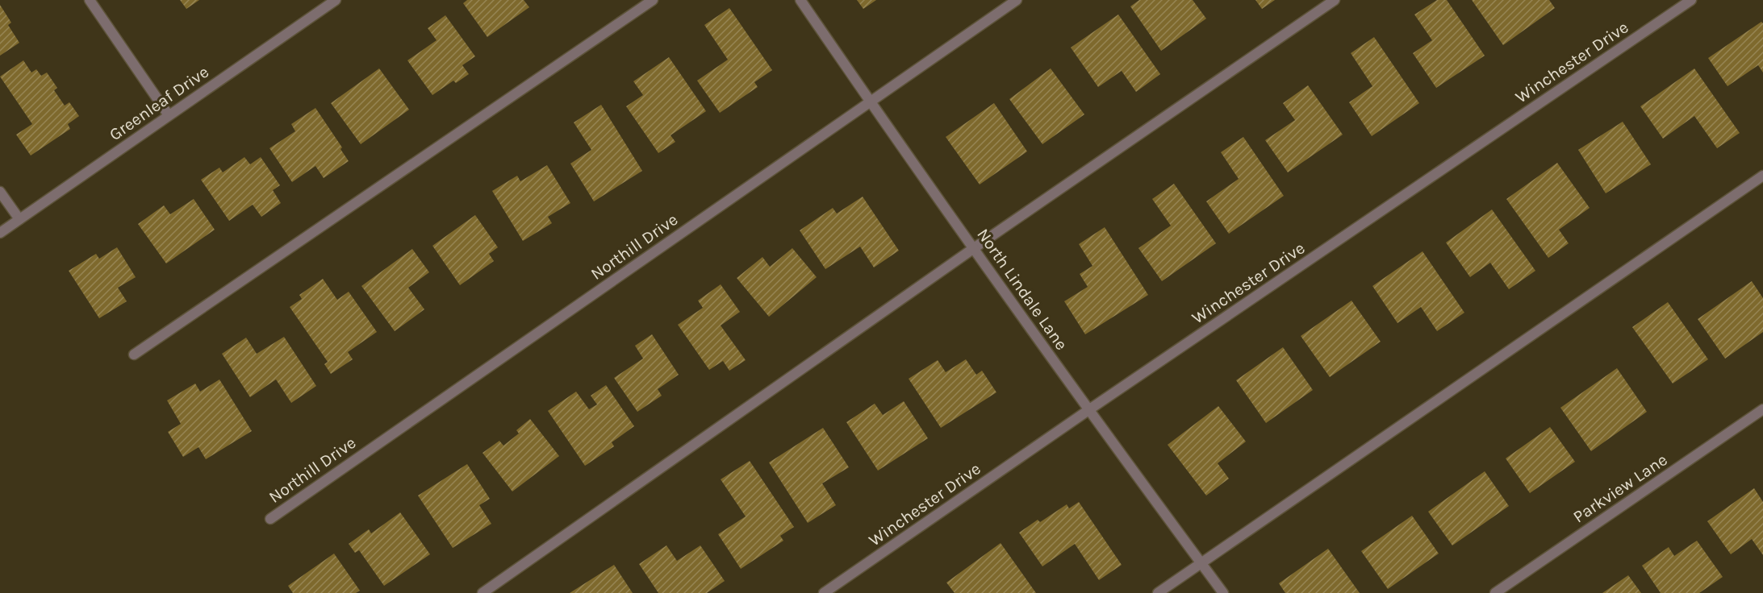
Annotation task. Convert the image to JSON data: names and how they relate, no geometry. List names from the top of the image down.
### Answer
{
  "streets": {
    "street": [
      "Winchester Drive",
      "Greenleaf Drive",
      "Northill Drive",
      "North Lindale Lane",
      "Parkview Lane"
    ]
  },
  "crossings": [
    ["Winchester Drive", "North Lindale Lane"],
    ["Northill Drive", "North Lindale Lane"]
  ]
}
